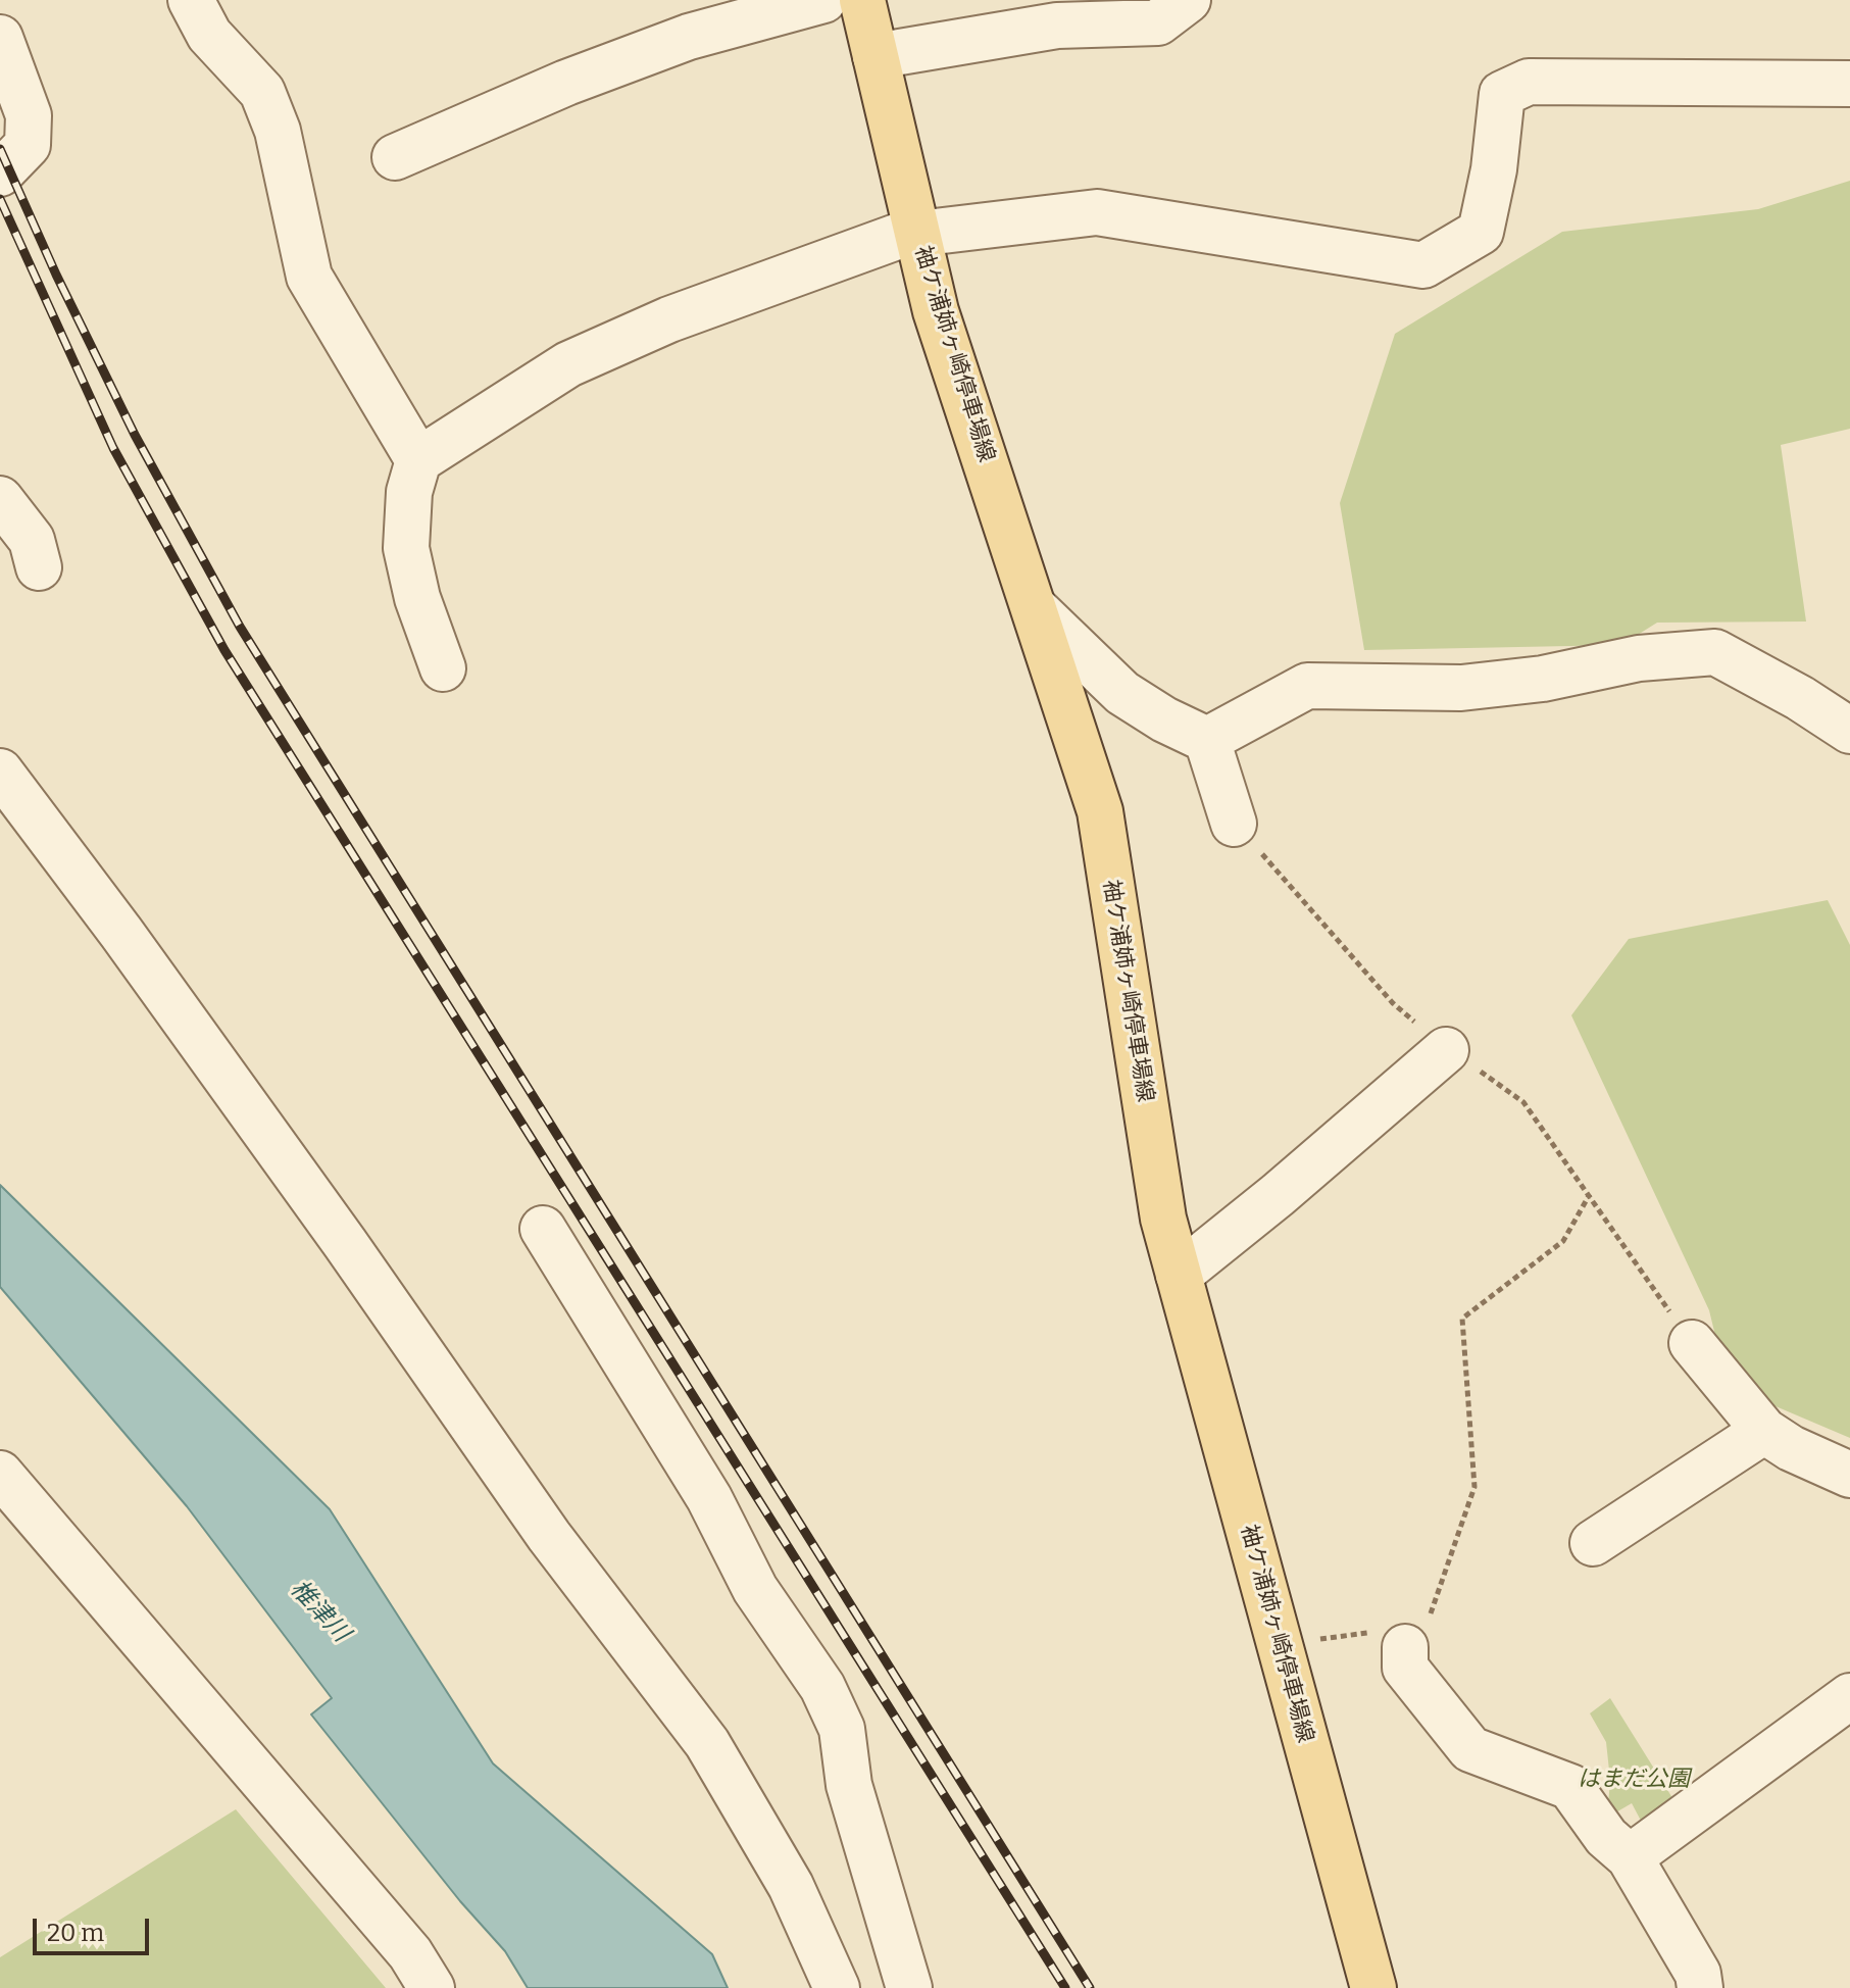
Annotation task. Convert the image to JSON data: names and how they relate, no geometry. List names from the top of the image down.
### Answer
{
  "streets": {
    "main road": ["袖ケ浦姉ヶ崎停車場線"]
  },
  "water": ["椎津川"],
  "parks": ["はまだ公園"],
  "scale_bar": "20 m"
}
